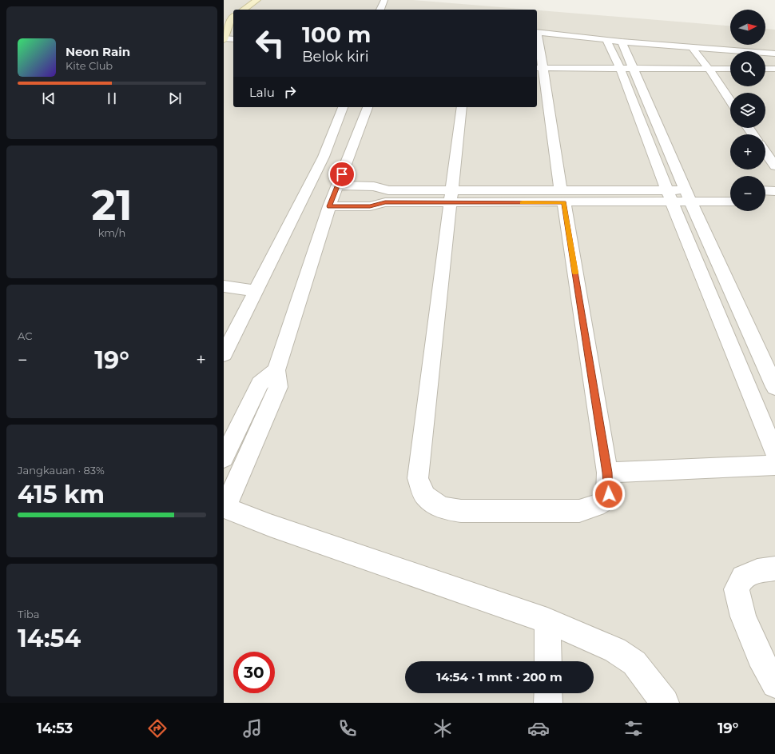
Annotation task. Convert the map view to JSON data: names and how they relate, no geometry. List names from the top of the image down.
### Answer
{
  "north": "right",
  "page": {
    "map_buttons": ["+", "−"],
    "turn": ["100 m", "Belok kiri"],
    "song": ["Neon Rain", "Kite Club"],
    "then": "Lalu",
    "tile": [
      ["21", "km/h"],
      "AC",
      ["Jangkauan · 83%", "415 km"],
      ["Tiba", "14:54"]
    ],
    "heat": ["−", "19°", "+"],
    "limit": "30",
    "trip": "14:54 · 1 mnt · 200 m",
    "tabs": ["14:53", "19°"]
  }
}
